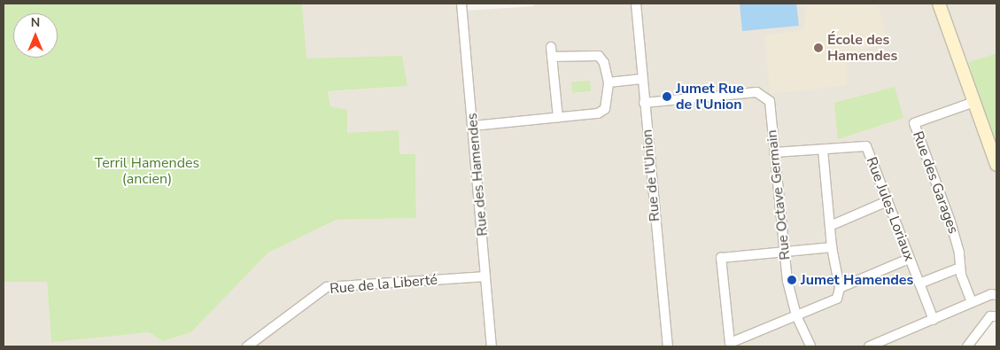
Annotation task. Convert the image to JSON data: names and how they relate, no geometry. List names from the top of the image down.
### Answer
{
  "streets": {
    "street": [
      "Rue des Hamendes",
      "Rue de l'Union",
      "Rue des Garages",
      "Rue Octave Germain",
      "Rue Jules Loriaux",
      "Rue de la Liberté"
    ]
  },
  "crossings": [
    ["Rue des Hamendes", "Rue de la Liberté"],
    ["Rue de l'Union", "Rue Octave Germain"],
    ["Rue Octave Germain", "Rue Jules Loriaux"]
  ],
  "parks": ["Terril Hamendes (ancien)"],
  "places": ["École des Hamendes", "Jumet Rue de l'Union", "Jumet Hamendes"],
  "north": "top"
}
